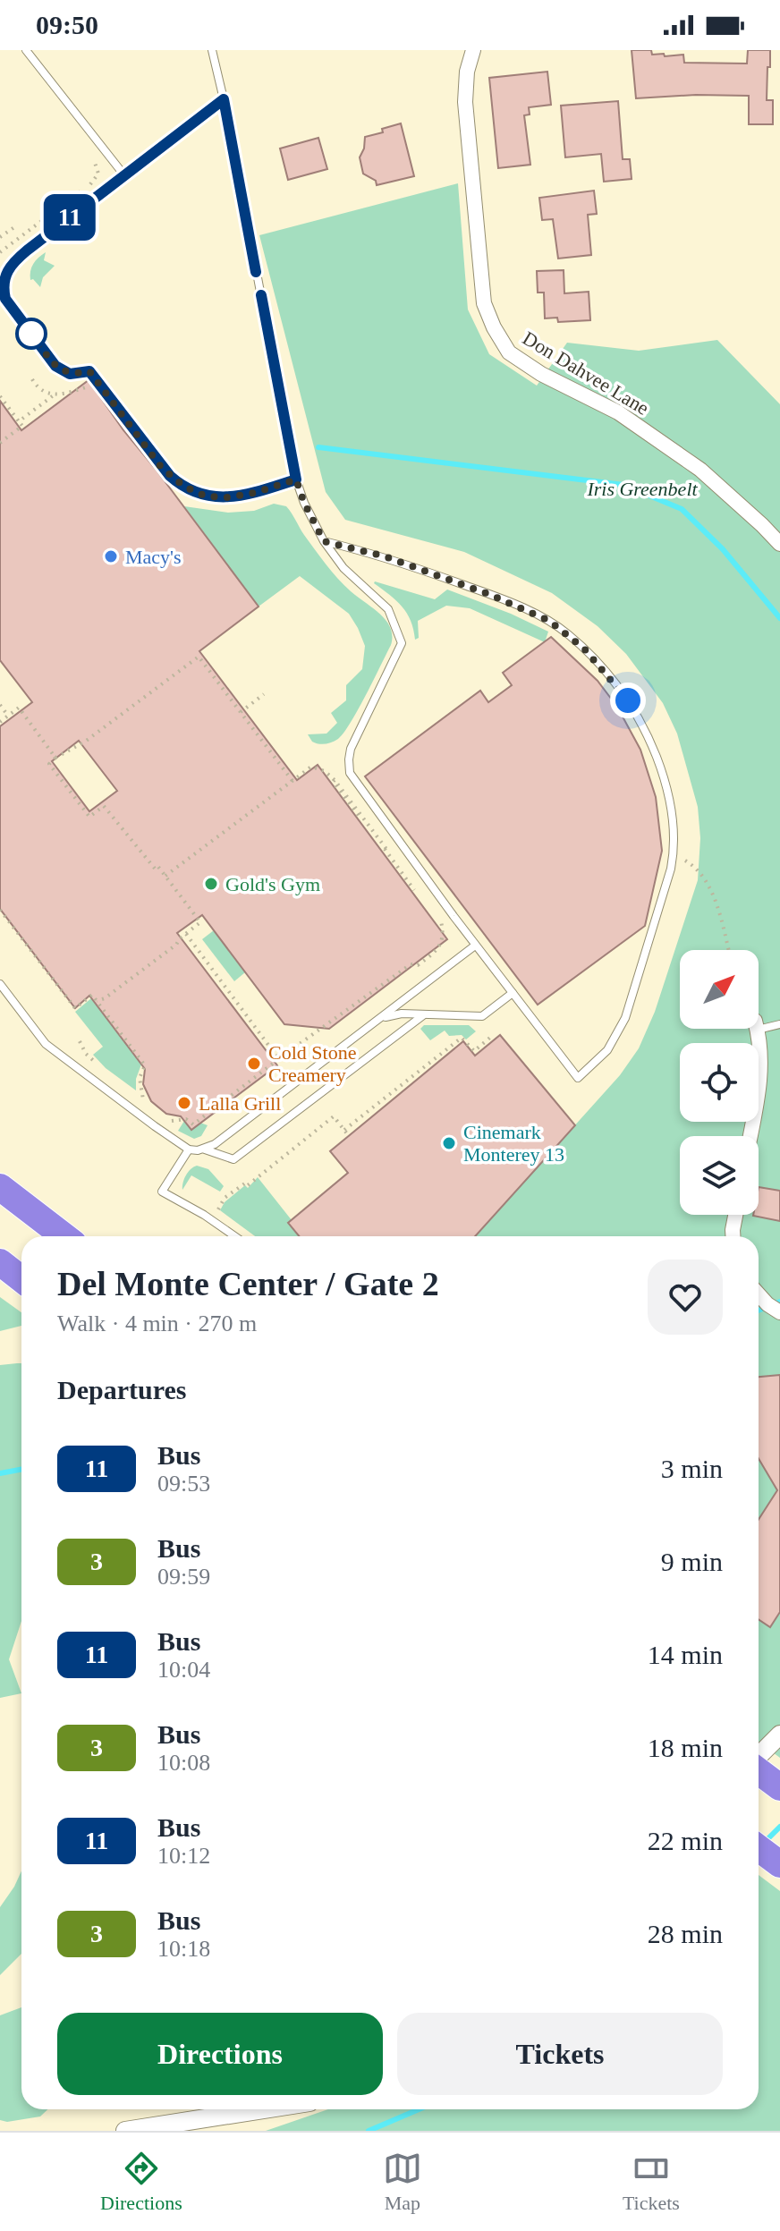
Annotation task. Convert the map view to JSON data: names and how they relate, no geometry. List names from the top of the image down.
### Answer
{
  "streets": {
    "street": ["Don Dahvee Lane"]
  },
  "parks": ["Iris Greenbelt"],
  "places": [
    "Macy's",
    "Gold's Gym",
    "Cold Stone Creamery",
    "Lalla Grill",
    "Cinemark Monterey 13"
  ],
  "lines": ["bus line 11"],
  "north": "top right",
  "page": {
    "status": "09:50",
    "on_map": "11",
    "heading": [
      ["Del Monte Center / Gate 2", "Walk · 4 min · 270 m"],
      "Departures"
    ],
    "list": [
      {
        "mark": "11",
        "name": "Bus",
        "note": "09:53",
        "value": "3 min"
      },
      {
        "mark": "3",
        "name": "Bus",
        "note": "09:59",
        "value": "9 min"
      },
      {
        "mark": "11",
        "name": "Bus",
        "note": "10:04",
        "value": "14 min"
      },
      {
        "mark": "3",
        "name": "Bus",
        "note": "10:08",
        "value": "18 min"
      },
      {
        "mark": "11",
        "name": "Bus",
        "note": "10:12",
        "value": "22 min"
      },
      {
        "mark": "3",
        "name": "Bus",
        "note": "10:18",
        "value": "28 min"
      }
    ],
    "buttons": ["Directions", "Tickets"],
    "tabs": ["Directions", "Map", "Tickets"]
  }
}
